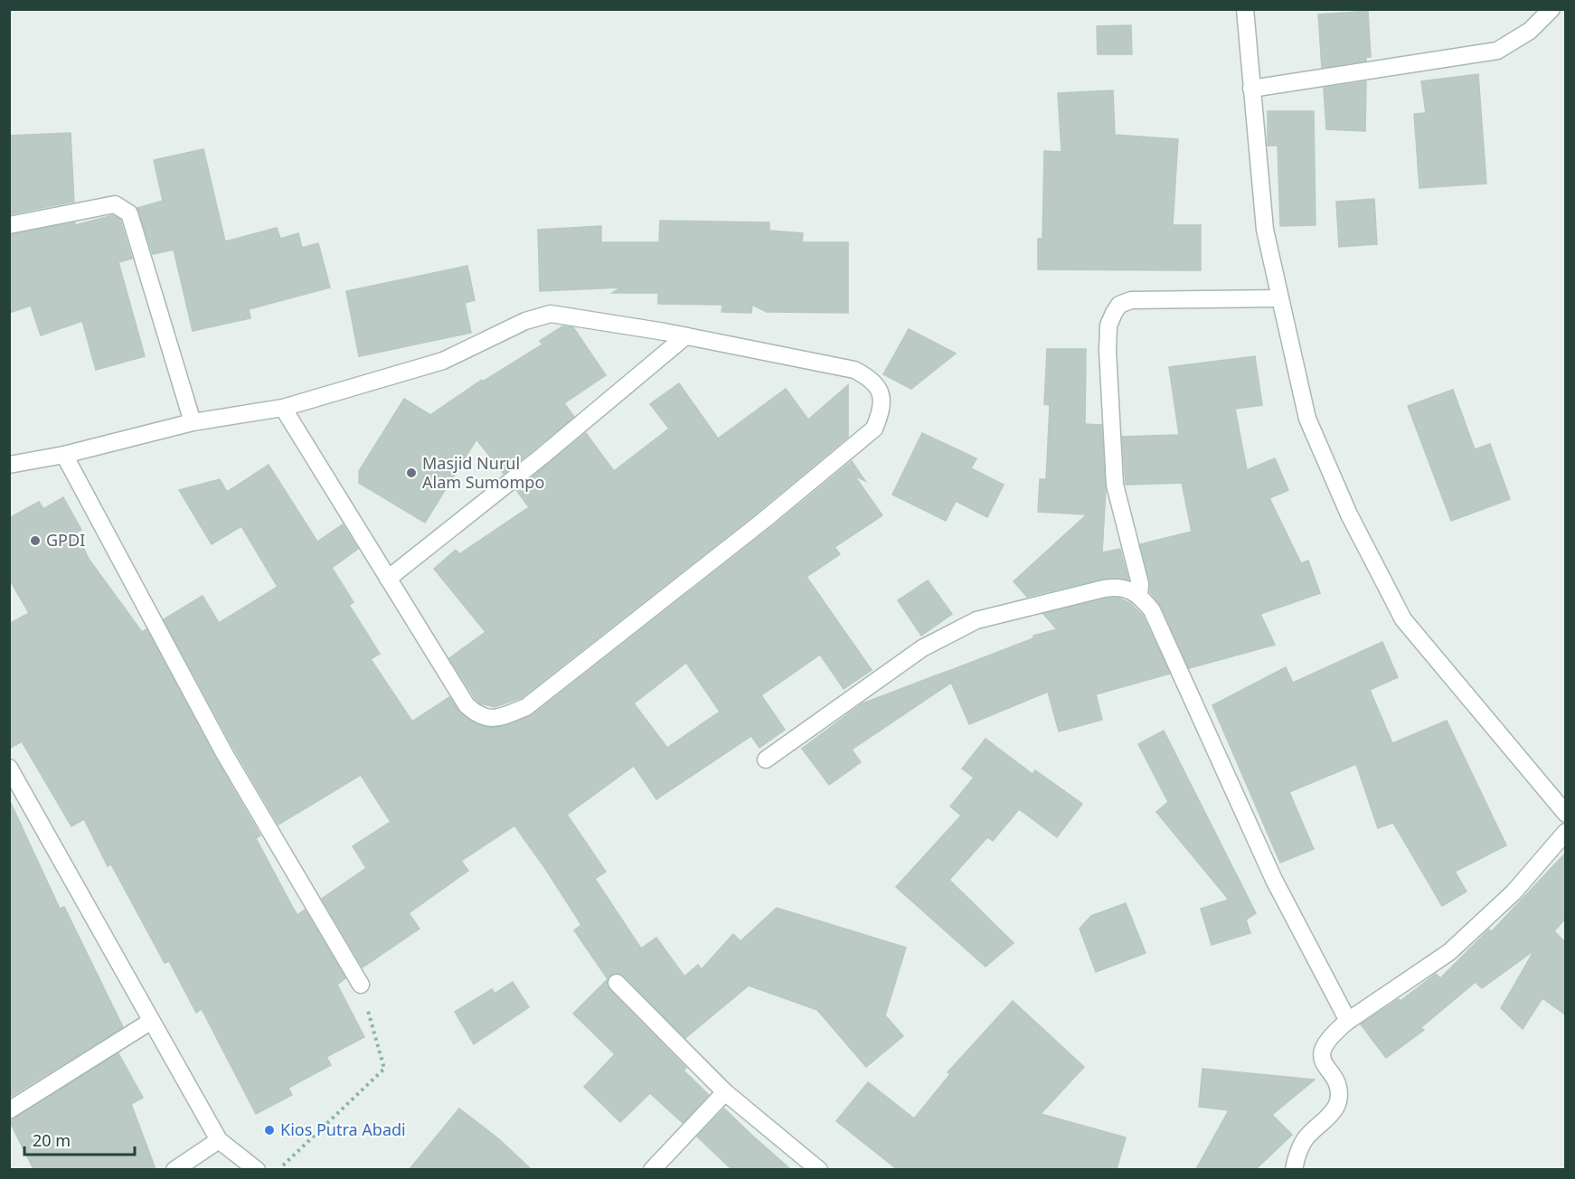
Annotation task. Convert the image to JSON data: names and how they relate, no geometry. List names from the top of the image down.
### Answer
{
  "places": ["Masjid Nurul Alam Sumompo", "GPDI", "Kios Putra Abadi"],
  "scale_bar": "20 m"
}
